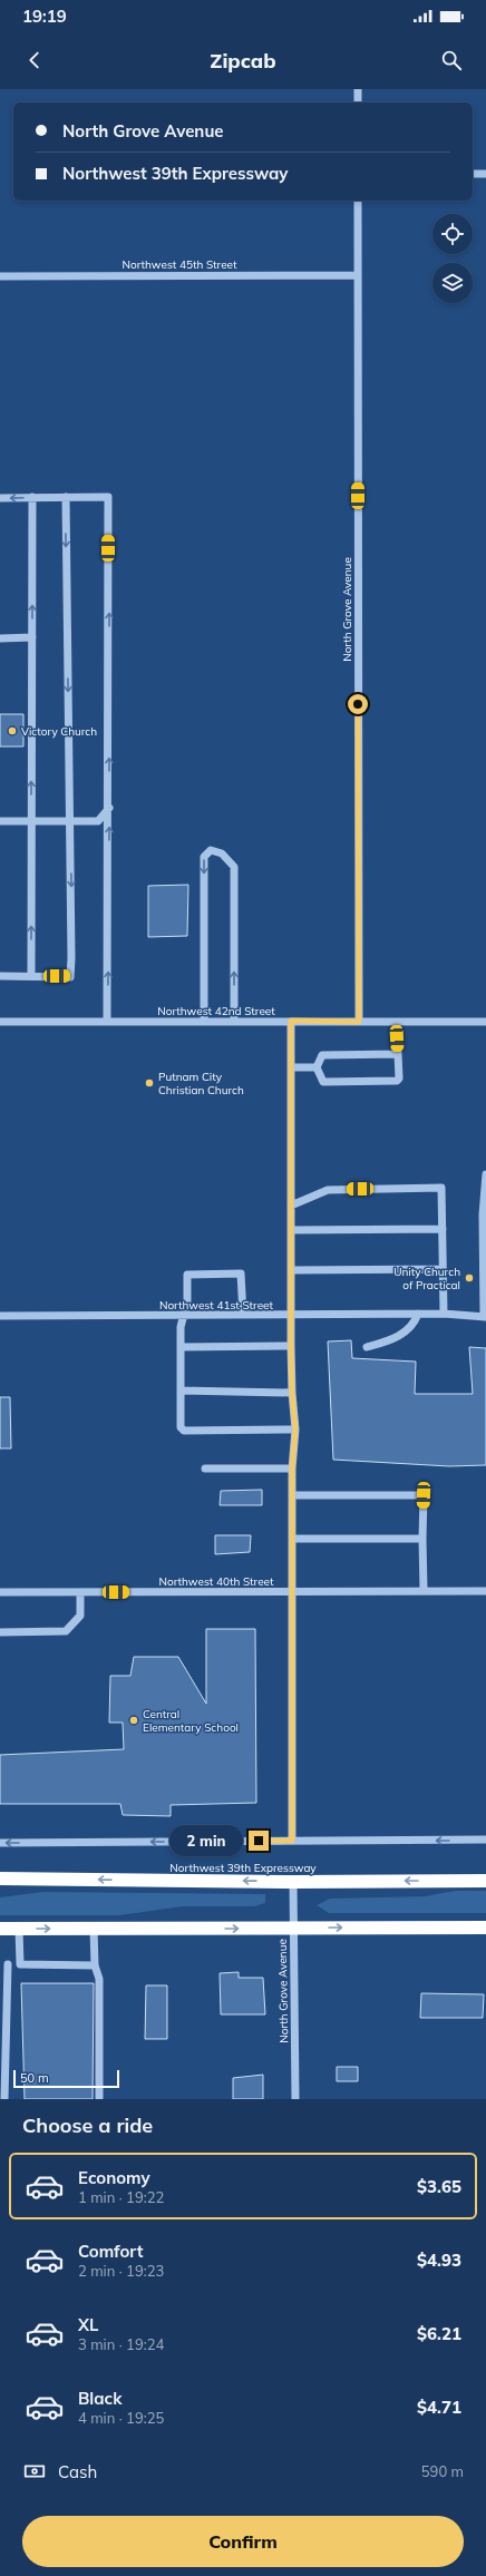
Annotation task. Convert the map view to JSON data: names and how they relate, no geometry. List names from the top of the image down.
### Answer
{
  "streets": {
    "highway": ["Northwest 39th Expressway"],
    "street": [
      "Northwest 45th Street",
      "North Grove Avenue",
      "Northwest 42nd Street",
      "Northwest 41st Street",
      "Northwest 40th Street"
    ]
  },
  "crossings": [
    ["Northwest 45th Street", "North Grove Avenue"],
    ["North Grove Avenue", "Northwest 42nd Street"],
    ["North Grove Avenue", "Northwest 39th Expressway"]
  ],
  "places": [
    "Victory Church",
    "Putnam City Christian Church",
    "Unity Church of Practical",
    "Central Elementary School"
  ],
  "scale_bar": "50 m",
  "page": {
    "status": "19:19",
    "header": "Zipcab",
    "banner": ["North Grove Avenue", "Northwest 39th Expressway"],
    "bubble": "2 min",
    "scale": "50 m",
    "heading": "Choose a ride",
    "list": [
      {
        "name": "Economy",
        "note": "1 min · 19:22",
        "value": "$3.65"
      },
      {
        "name": "Comfort",
        "note": "2 min · 19:23",
        "value": "$4.93"
      },
      {
        "name": "XL",
        "note": "3 min · 19:24",
        "value": "$6.21"
      },
      {
        "name": "Black",
        "note": "4 min · 19:25",
        "value": "$4.71"
      }
    ],
    "pay": ["Cash", "590 m"],
    "buttons": "Confirm"
  }
}
